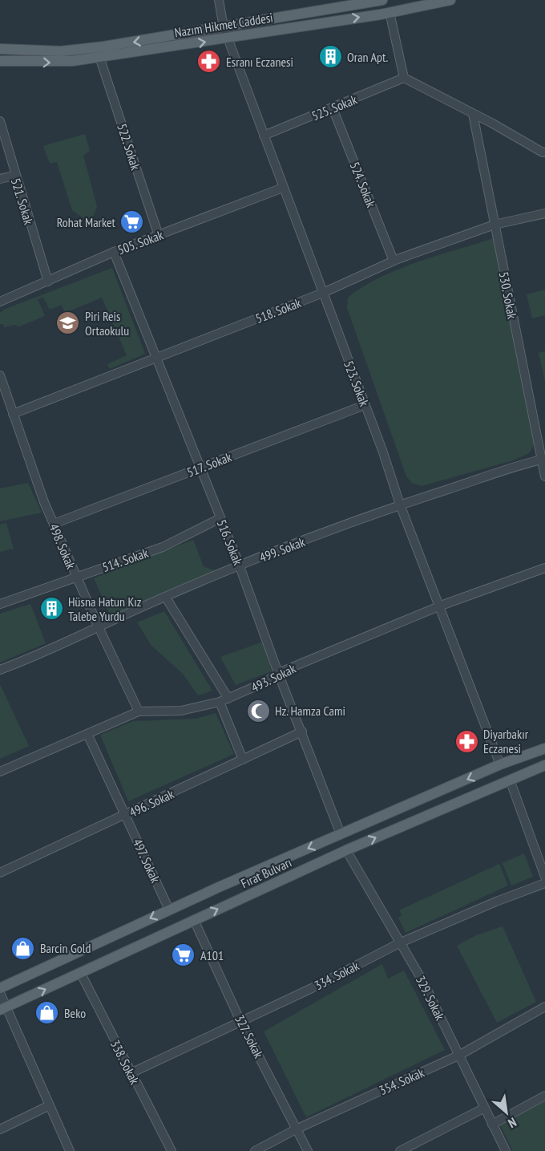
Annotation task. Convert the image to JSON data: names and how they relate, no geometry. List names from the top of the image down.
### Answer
{
  "streets": {
    "main road": ["Nazım Hikmet Caddesi", "Fırat Bulvarı"],
    "street": [
      "525. Sokak",
      "522. Sokak",
      "524. Sokak",
      "521. Sokak",
      "505. Sokak",
      "530. Sokak",
      "518. Sokak",
      "523. Sokak",
      "517. Sokak",
      "516. Sokak",
      "498. Sokak",
      "499. Sokak",
      "514. Sokak",
      "493. Sokak",
      "496. Sokak",
      "497. Sokak",
      "334. Sokak",
      "329. Sokak",
      "327. Sokak",
      "338. Sokak",
      "354. Sokak"
    ]
  },
  "crossings": [
    ["Nazım Hikmet Caddesi", "522. Sokak"],
    ["Nazım Hikmet Caddesi", "523. Sokak"],
    ["525. Sokak", "524. Sokak"],
    ["525. Sokak", "523. Sokak"],
    ["522. Sokak", "505. Sokak"],
    ["524. Sokak", "518. Sokak"],
    ["521. Sokak", "505. Sokak"],
    ["505. Sokak", "523. Sokak"],
    ["505. Sokak", "516. Sokak"],
    ["530. Sokak", "518. Sokak"],
    ["530. Sokak", "499. Sokak"],
    ["518. Sokak", "523. Sokak"],
    ["518. Sokak", "516. Sokak"],
    ["518. Sokak", "498. Sokak"],
    ["523. Sokak", "517. Sokak"],
    ["523. Sokak", "499. Sokak"],
    ["523. Sokak", "493. Sokak"],
    ["523. Sokak", "Fırat Bulvarı"],
    ["517. Sokak", "516. Sokak"],
    ["517. Sokak", "498. Sokak"],
    ["516. Sokak", "499. Sokak"],
    ["516. Sokak", "514. Sokak"],
    ["516. Sokak", "493. Sokak"],
    ["516. Sokak", "496. Sokak"],
    ["516. Sokak", "Fırat Bulvarı"],
    ["498. Sokak", "499. Sokak"],
    ["498. Sokak", "514. Sokak"],
    ["498. Sokak", "493. Sokak"],
    ["493. Sokak", "497. Sokak"],
    ["496. Sokak", "497. Sokak"],
    ["497. Sokak", "Fırat Bulvarı"],
    ["Fırat Bulvarı", "329. Sokak"],
    ["Fırat Bulvarı", "327. Sokak"],
    ["Fırat Bulvarı", "338. Sokak"],
    ["334. Sokak", "329. Sokak"],
    ["334. Sokak", "327. Sokak"],
    ["334. Sokak", "338. Sokak"],
    ["329. Sokak", "354. Sokak"],
    ["327. Sokak", "354. Sokak"]
  ],
  "places": {
    "building": ["Oran Apt.", "Hüsna Hatun Kız Talebe Yurdu"],
    "pharmacy": ["Esranı Eczanesi", "Diyarbakır Eczanesi"],
    "supermarket": ["Rohat Market", "A101"],
    "school or university": ["Piri Reis Ortaokulu"],
    "mosque": ["Hz. Hamza Cami"],
    "shop": ["Barcin Gold", "Beko"]
  },
  "north": "bottom right"
}
